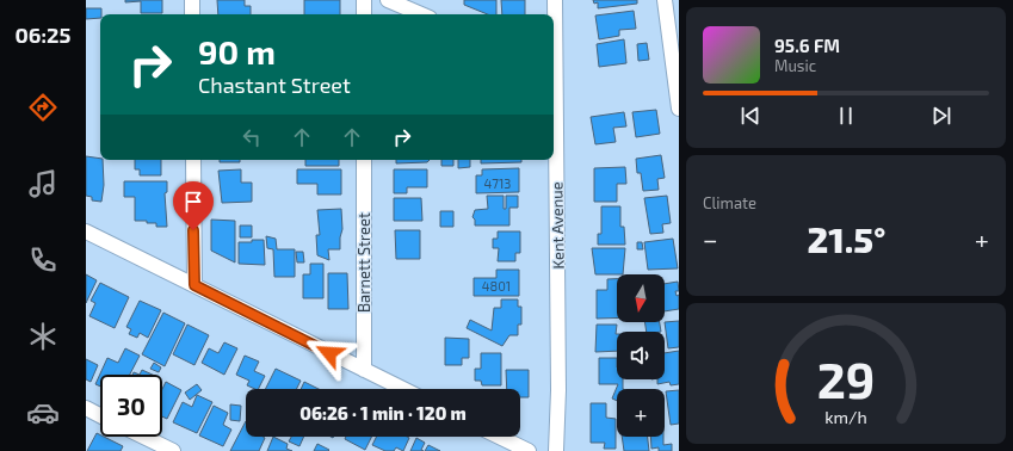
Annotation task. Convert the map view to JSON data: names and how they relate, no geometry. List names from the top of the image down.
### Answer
{
  "streets": {
    "street": ["Kent Avenue", "Barnett Street"]
  },
  "house_numbers": ["4713", "4801"],
  "north": "bottom",
  "page": {
    "tabs": "06:25",
    "turn": ["90 m", "Chastant Street"],
    "song": ["95.6 FM", "Music"],
    "tile": "Climate",
    "heat": ["−", "21.5°", "+"],
    "map_buttons": "+",
    "limit": "30",
    "trip": "06:26 · 1 min · 120 m",
    "gauge": ["29", "km/h"]
  }
}
